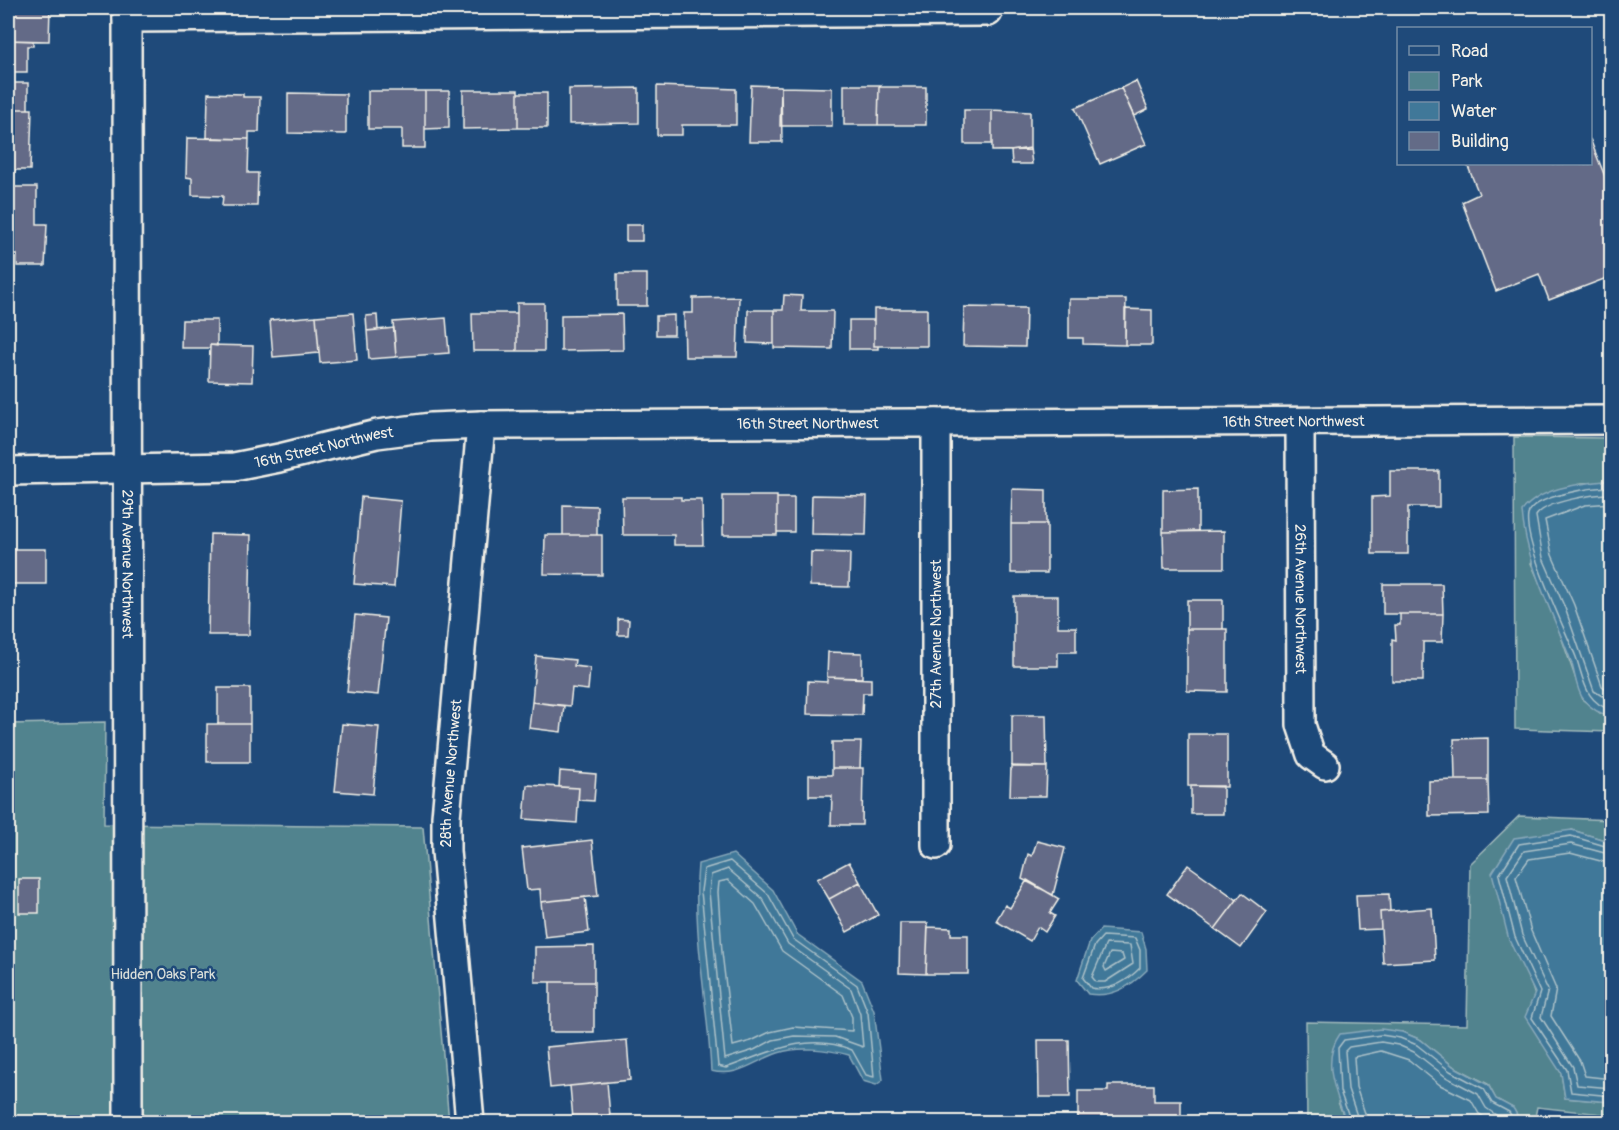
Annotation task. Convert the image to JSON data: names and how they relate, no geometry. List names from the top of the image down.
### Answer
{
  "streets": {
    "street": [
      "16th Street Northwest",
      "29th Avenue Northwest",
      "26th Avenue Northwest",
      "27th Avenue Northwest",
      "28th Avenue Northwest"
    ]
  },
  "crossings": [
    ["16th Street Northwest", "29th Avenue Northwest"],
    ["16th Street Northwest", "26th Avenue Northwest"],
    ["16th Street Northwest", "27th Avenue Northwest"],
    ["16th Street Northwest", "28th Avenue Northwest"]
  ],
  "parks": ["Hidden Oaks Park"],
  "legend": [
    "Road",
    "Park",
    "Water",
    "Building"
  ]
}
